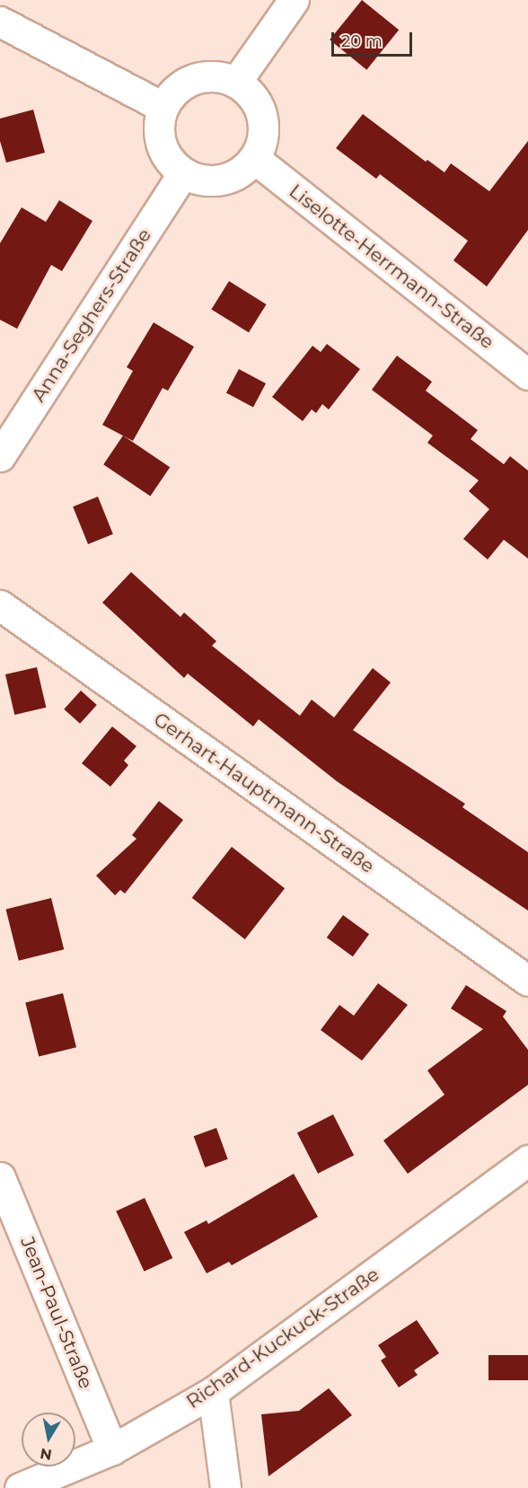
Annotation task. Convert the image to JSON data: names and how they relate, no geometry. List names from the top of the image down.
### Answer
{
  "streets": {
    "street": [
      "Liselotte-Herrmann-Straße",
      "Anna-Seghers-Straße",
      "Gerhart-Hauptmann-Straße",
      "Jean-Paul-Straße",
      "Richard-Kuckuck-Straße"
    ]
  },
  "crossings": [
    ["Liselotte-Herrmann-Straße", "Anna-Seghers-Straße"],
    ["Jean-Paul-Straße", "Richard-Kuckuck-Straße"]
  ],
  "scale_bar": "20 m",
  "north": "bottom"
}
